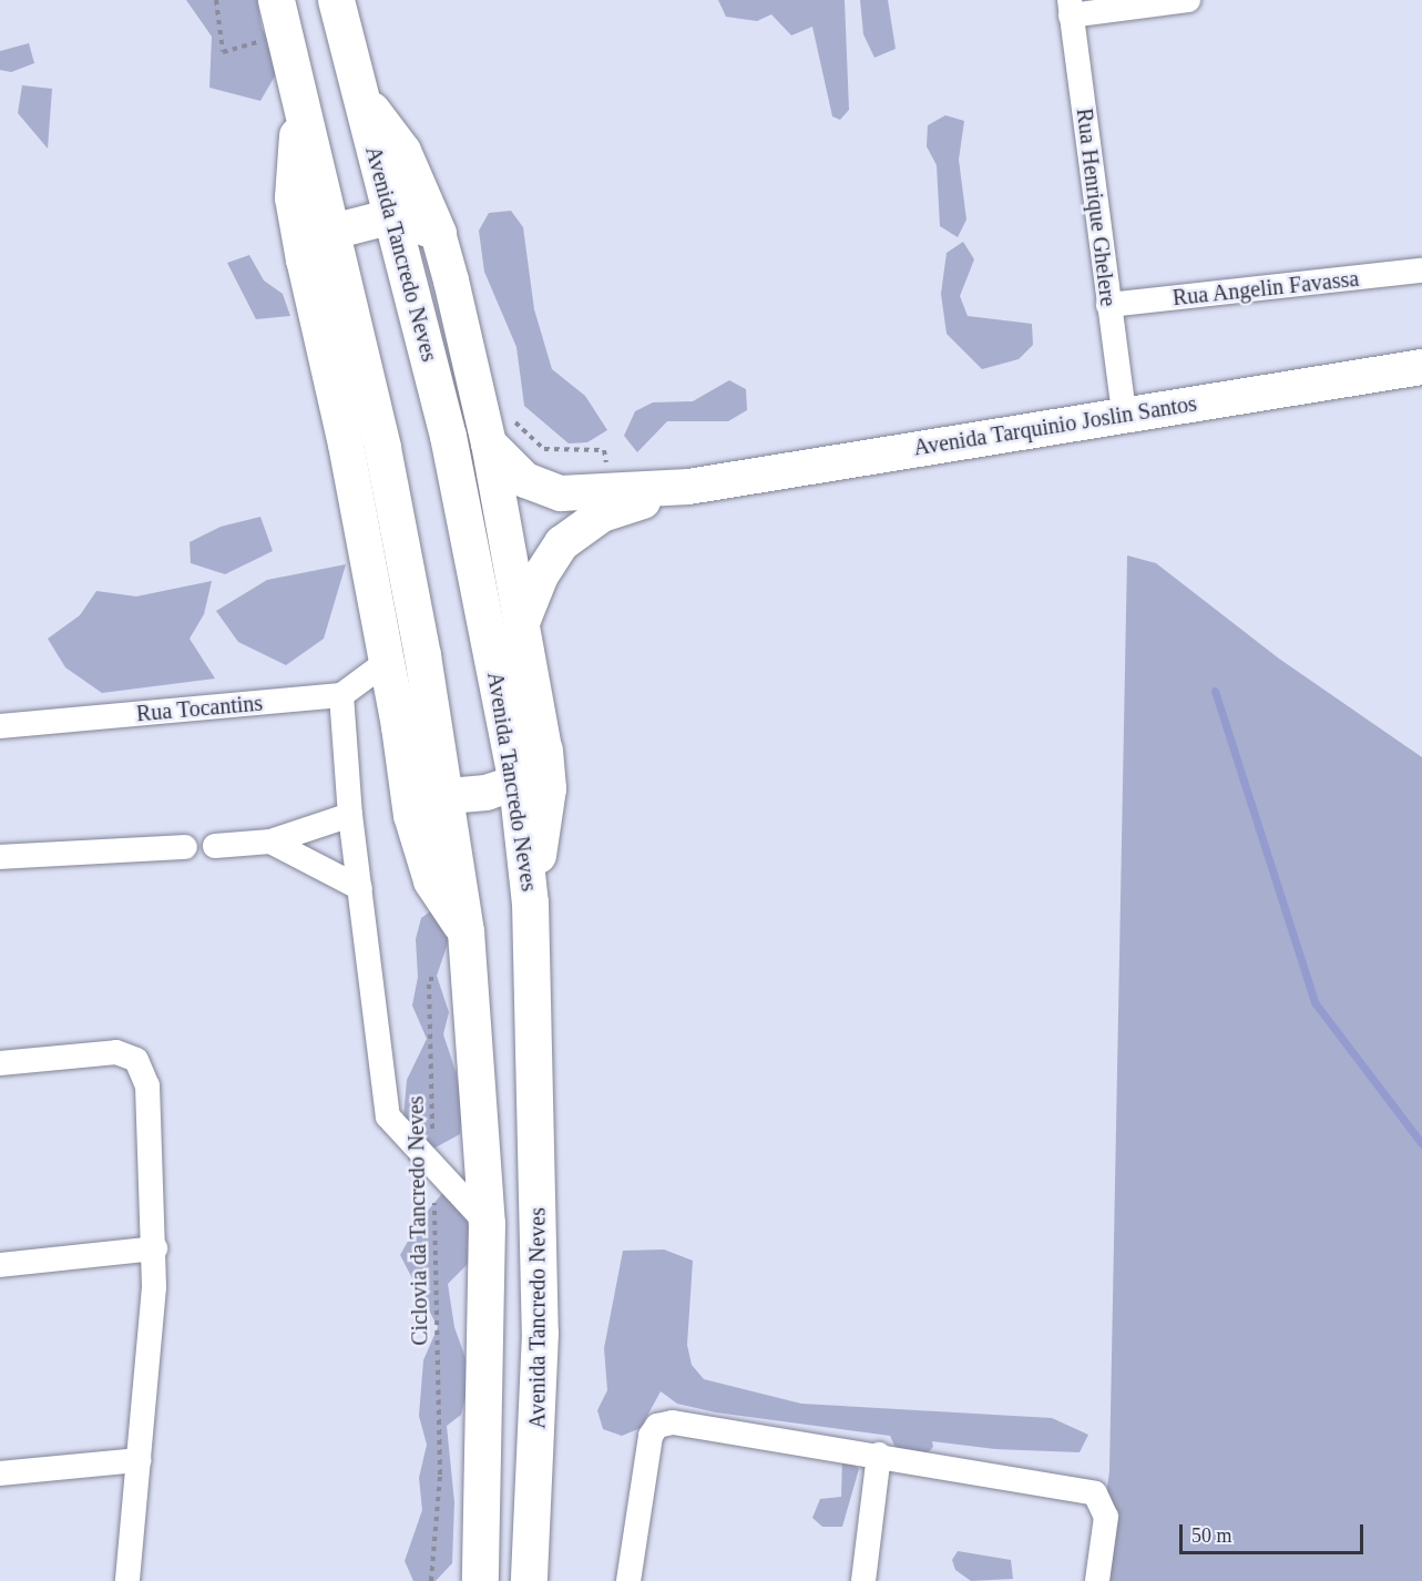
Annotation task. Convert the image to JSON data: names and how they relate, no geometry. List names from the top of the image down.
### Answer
{
  "streets": {
    "main road": ["Avenida Tancredo Neves", "Avenida Tarquinio Joslin Santos"],
    "street": ["Rua Henrique Ghelere", "Rua Angelin Favassa", "Rua Tocantins"],
    "path": ["Ciclovia da Tancredo Neves"]
  },
  "crossings": [
    ["Rua Henrique Ghelere", "Rua Angelin Favassa"],
    ["Rua Henrique Ghelere", "Avenida Tarquinio Joslin Santos"]
  ],
  "scale_bar": "50 m"
}
